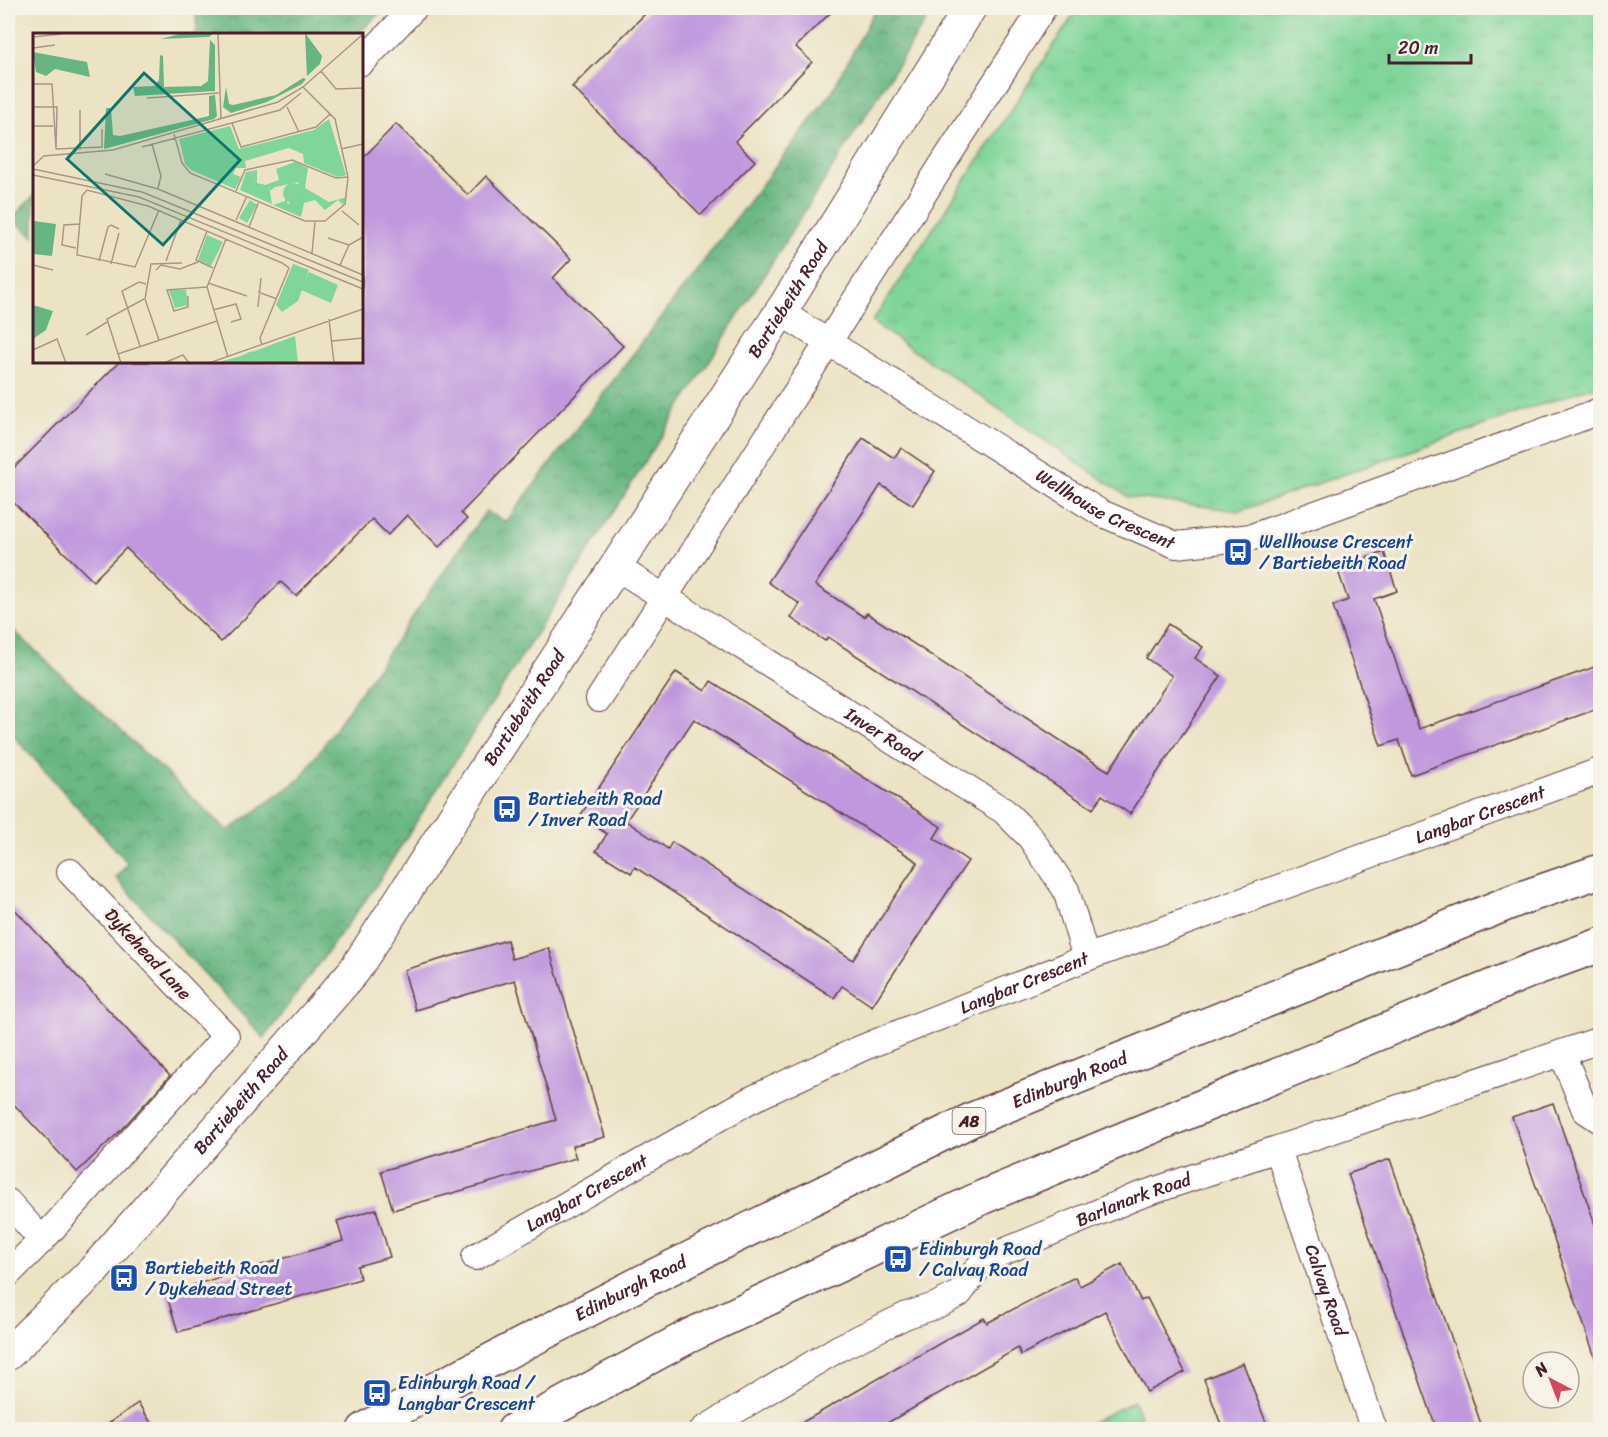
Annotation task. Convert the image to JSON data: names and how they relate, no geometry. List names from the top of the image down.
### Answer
{
  "streets": {
    "main road": ["Edinburgh Road", "A8"],
    "street": [
      "Bartiebeith Road",
      "Wellhouse Crescent",
      "Inver Road",
      "Langbar Crescent",
      "Dykehead Lane",
      "Barlanark Road",
      "Calvay Road"
    ]
  },
  "crossings": [
    ["Bartiebeith Road", "Wellhouse Crescent"],
    ["Bartiebeith Road", "Inver Road"],
    ["Inver Road", "Langbar Crescent"],
    ["Barlanark Road", "Calvay Road"]
  ],
  "places": {
    "bus stop": [
      "Wellhouse Crescent / Bartiebeith Road",
      "Bartiebeith Road / Inver Road",
      "Edinburgh Road / Calvay Road",
      "Bartiebeith Road / Dykehead Street",
      "Edinburgh Road / Langbar Crescent"
    ]
  },
  "scale_bar": "20 m",
  "north": "top left"
}
